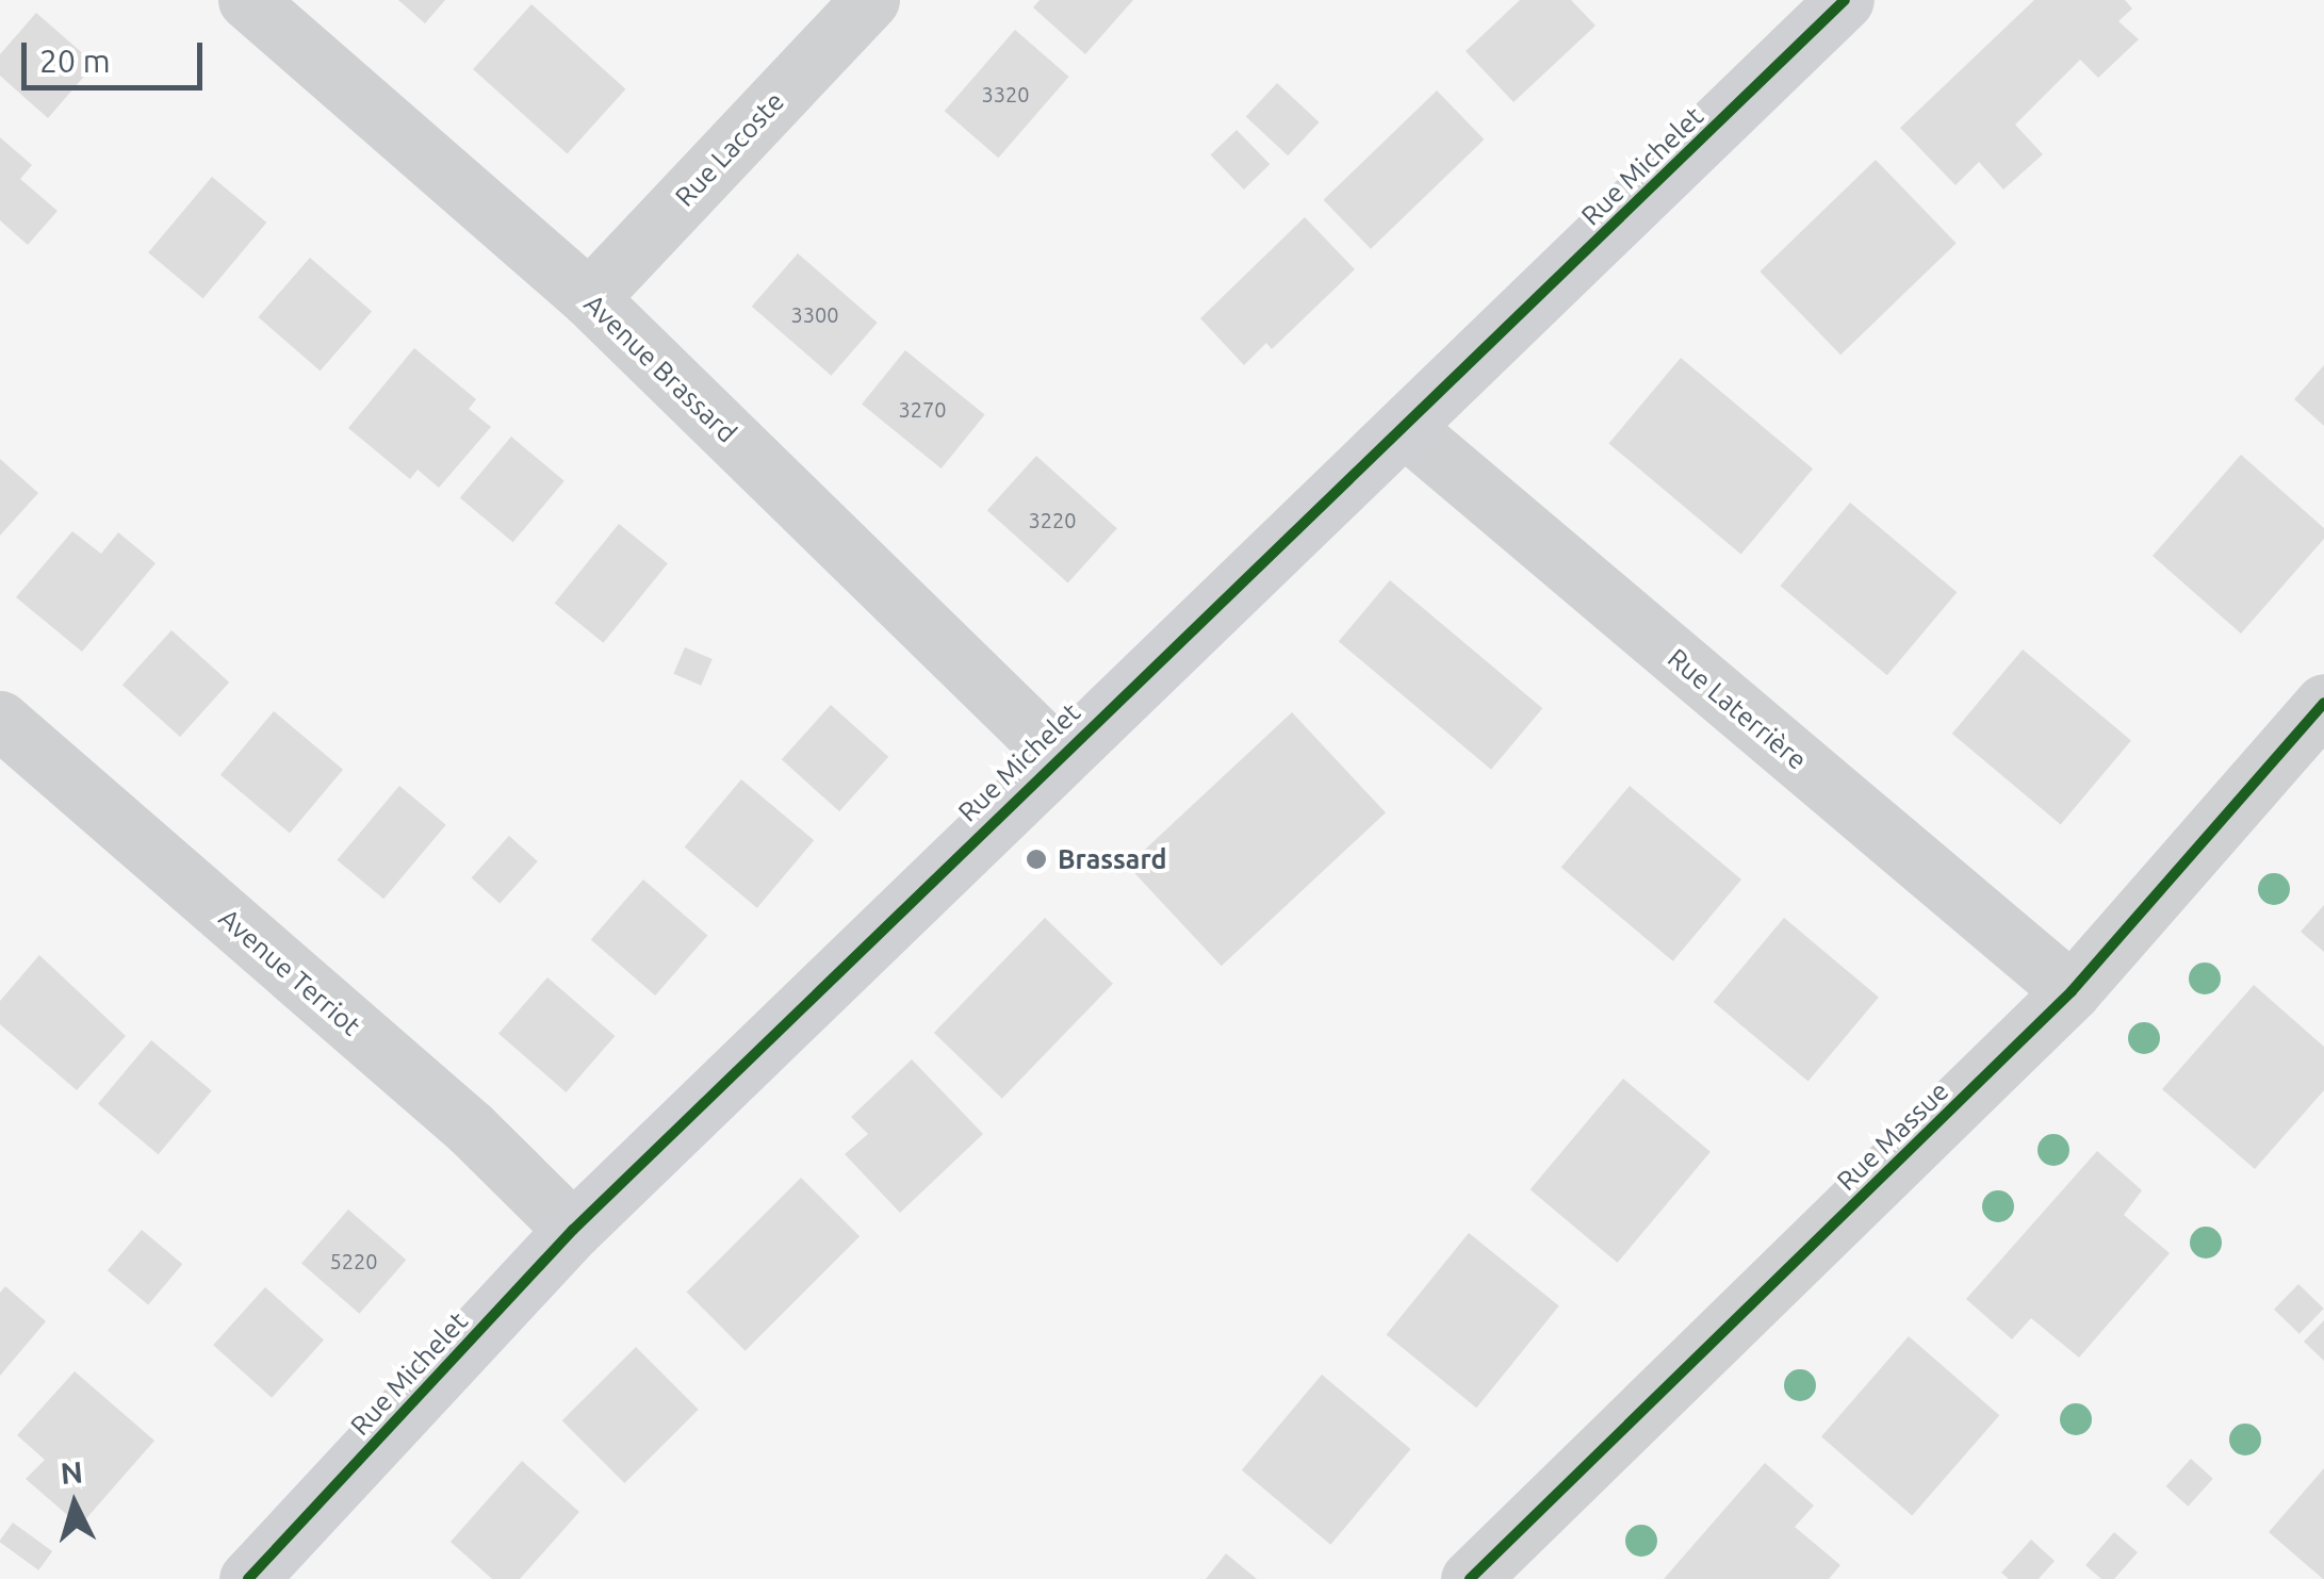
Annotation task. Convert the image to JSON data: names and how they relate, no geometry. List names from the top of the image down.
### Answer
{
  "streets": {
    "street": [
      "Rue Lacoste",
      "Rue Michelet",
      "Avenue Brassard",
      "Rue Laterrière",
      "Avenue Terriot",
      "Rue Massue"
    ]
  },
  "crossings": [
    ["Rue Lacoste", "Avenue Brassard"],
    ["Rue Michelet", "Avenue Brassard"],
    ["Rue Michelet", "Rue Laterrière"],
    ["Rue Michelet", "Avenue Terriot"],
    ["Rue Laterrière", "Rue Massue"]
  ],
  "places": ["Brassard"],
  "house_numbers": [
    "3320",
    "3300",
    "3270",
    "3220",
    "5220"
  ],
  "scale_bar": "20 m",
  "north": "top"
}
